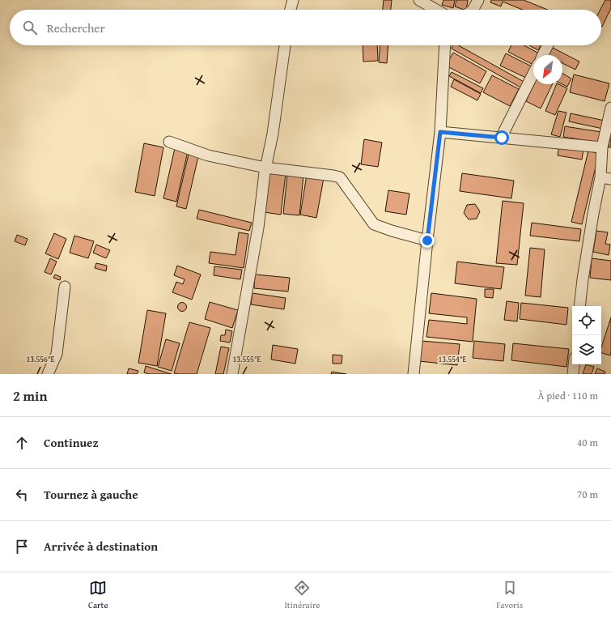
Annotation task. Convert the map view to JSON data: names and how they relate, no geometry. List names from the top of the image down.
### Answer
{
  "north": "bottom left",
  "page": {
    "search": "Rechercher",
    "heading": ["2 min", "À pied · 110 m"],
    "list": [
      ["Continuez", "40 m"],
      ["Tournez à gauche", "70 m"],
      "Arrivée à destination"
    ],
    "nav": ["Carte", "Itinéraire", "Favoris"]
  },
  "coordinates": ["13.556°E", "13.555°E", "13.554°E"]
}
